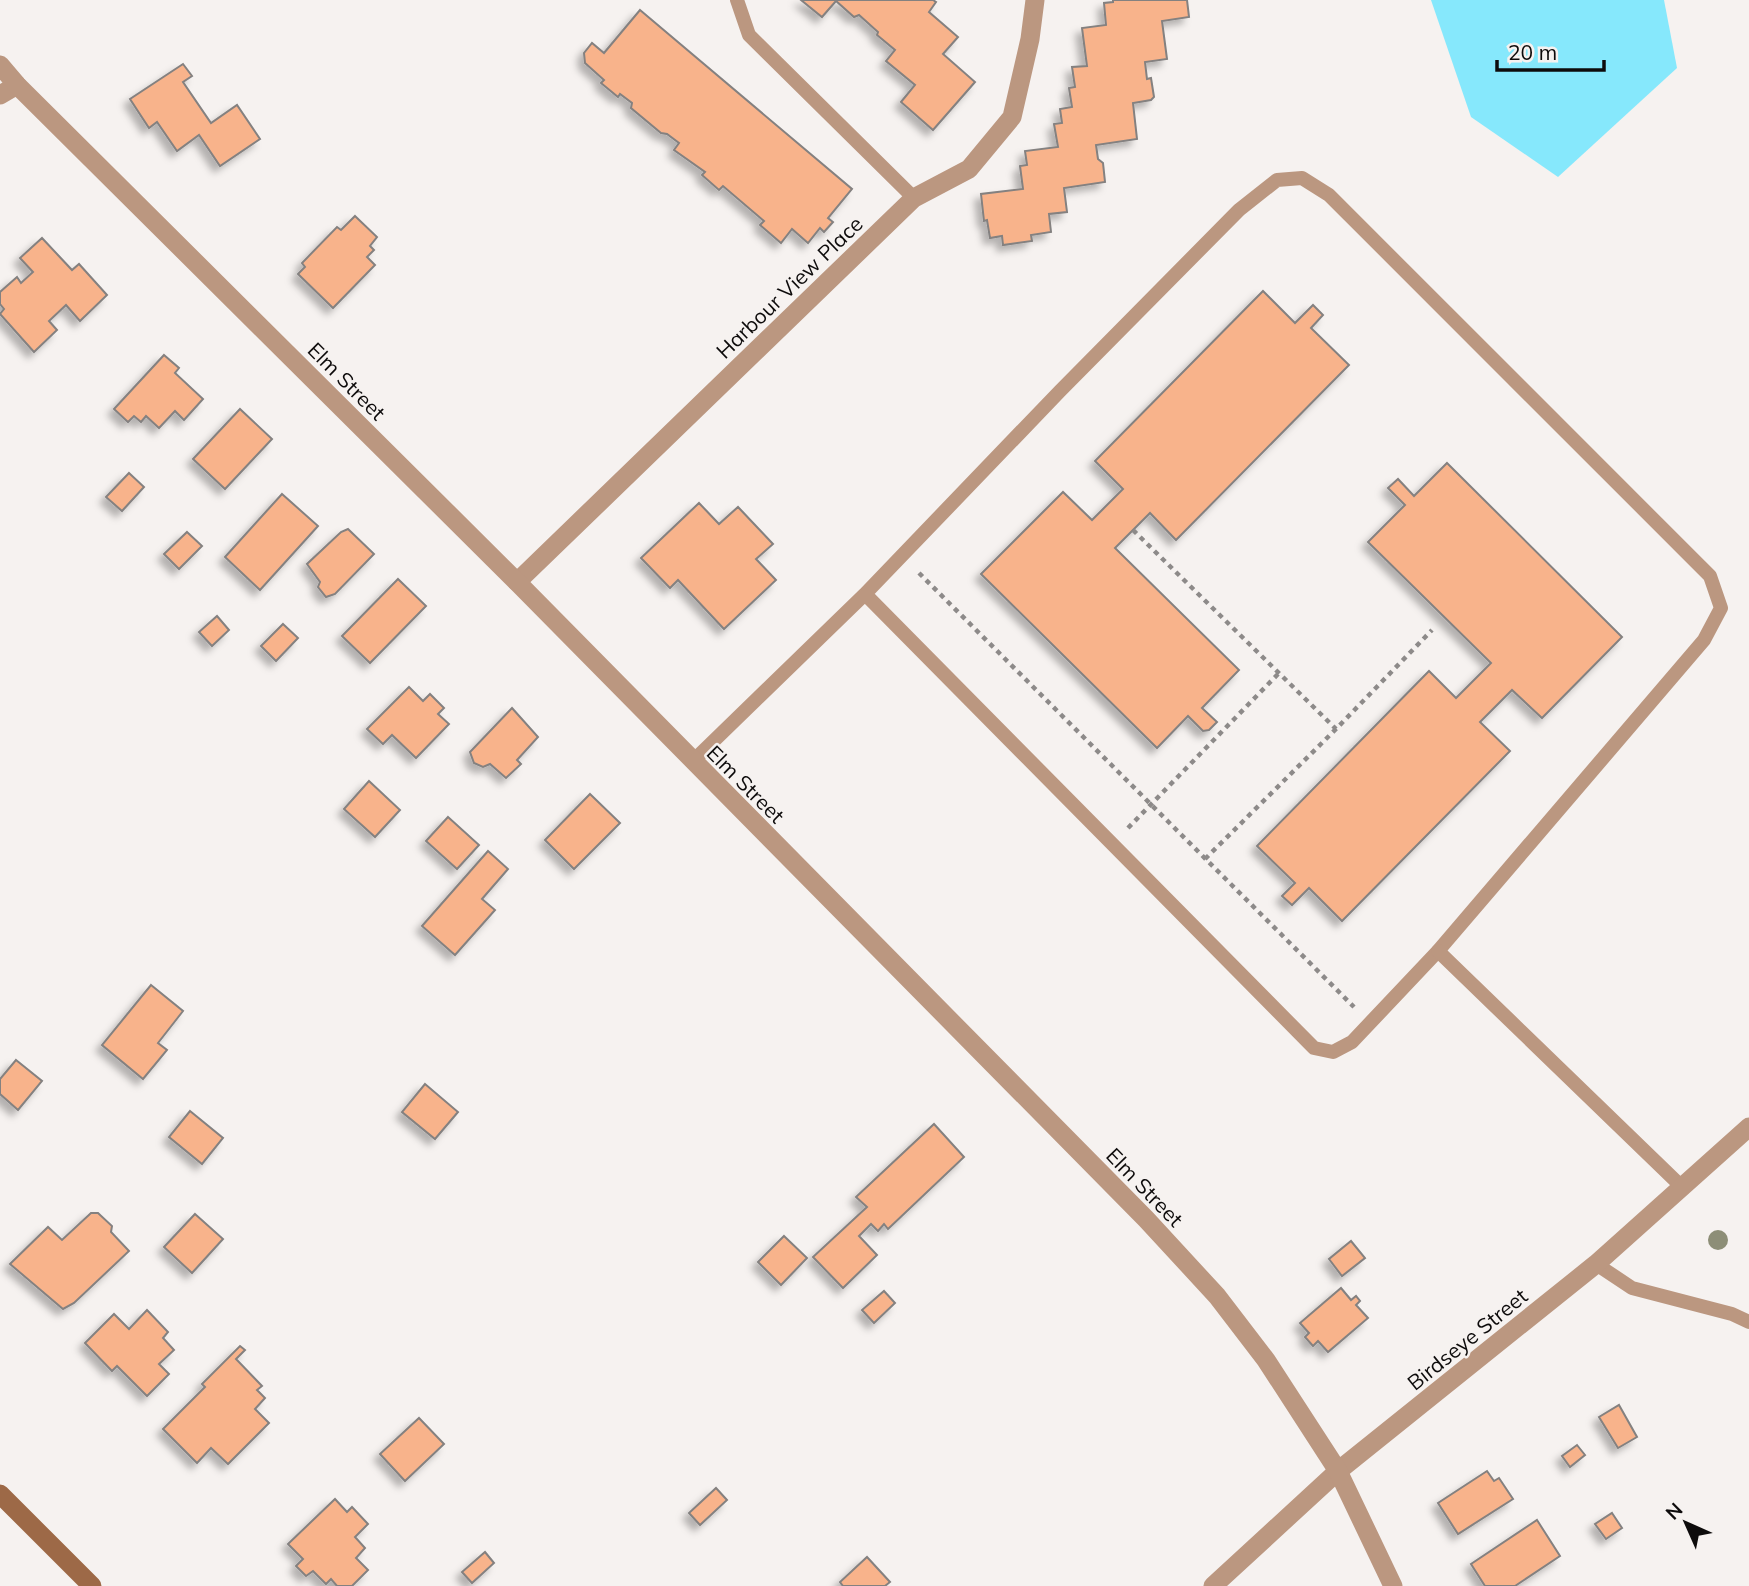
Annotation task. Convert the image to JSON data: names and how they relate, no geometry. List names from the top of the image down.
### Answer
{
  "streets": {
    "street": ["Harbour View Place", "Elm Street", "Birdseye Street"]
  },
  "crossings": [
    ["Harbour View Place", "Elm Street"],
    ["Elm Street", "Birdseye Street"]
  ],
  "scale_bar": "20 m",
  "north": "top left"
}
